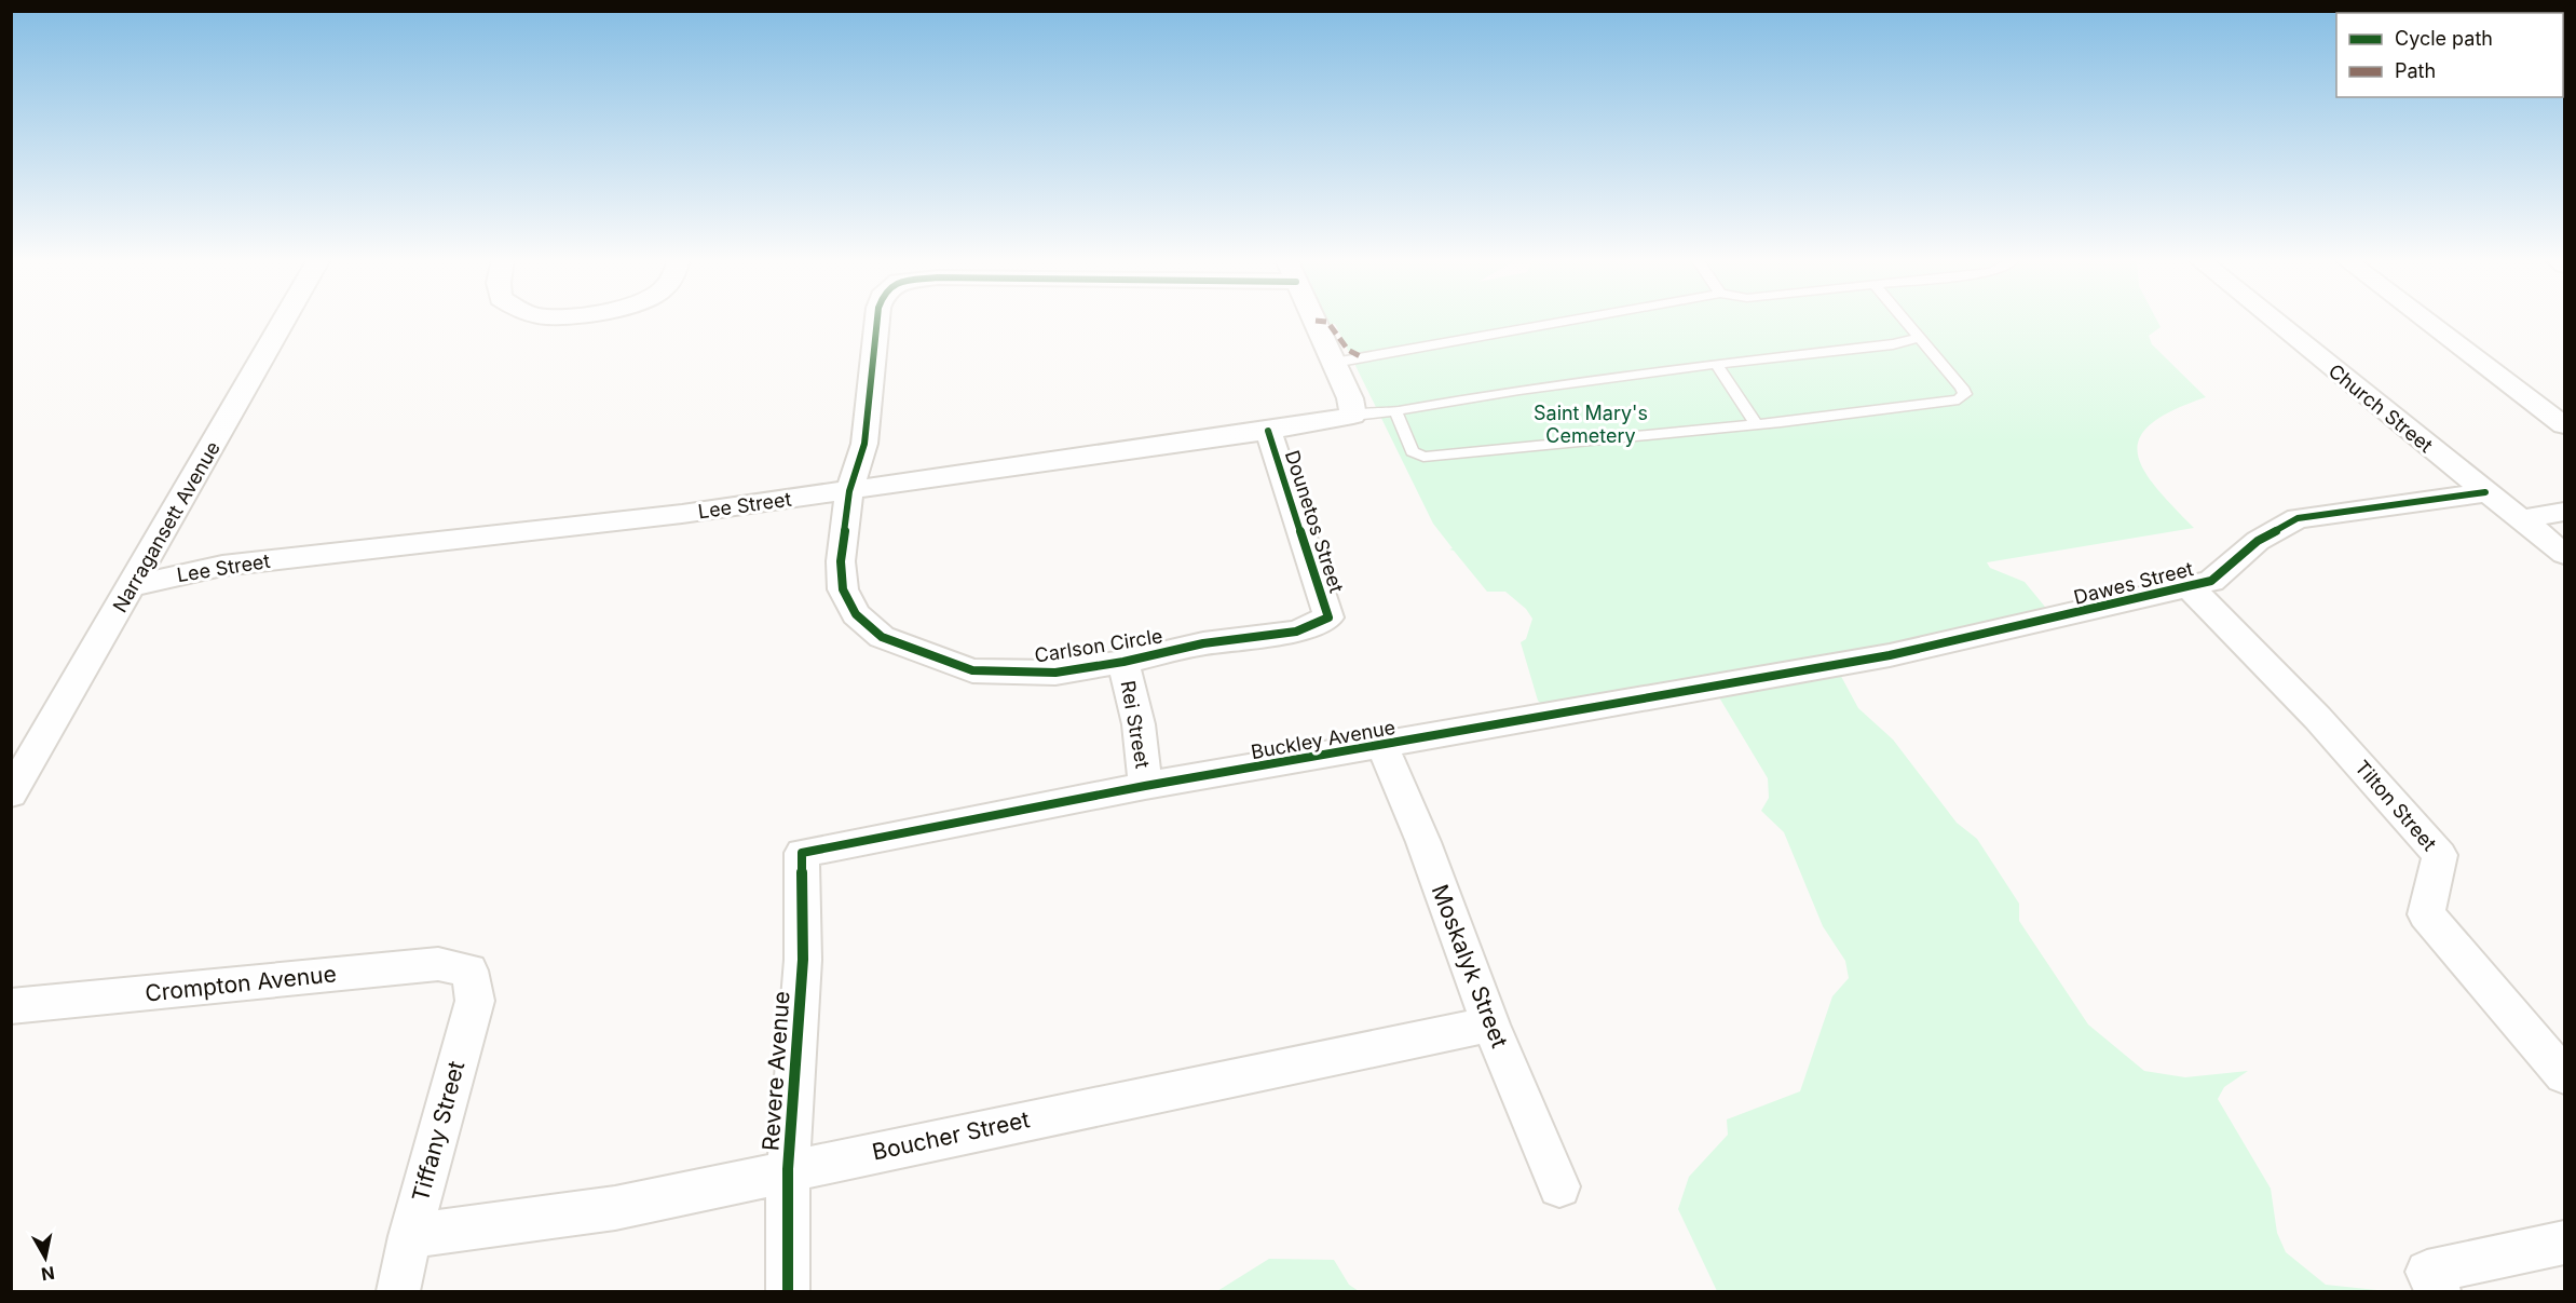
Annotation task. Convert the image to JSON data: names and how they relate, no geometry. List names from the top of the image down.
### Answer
{
  "streets": {
    "street": [
      "Church Street",
      "Lee Street",
      "Dounetos Street",
      "Narragansett Avenue",
      "Dawes Street",
      "Carlson Circle",
      "Rei Street",
      "Buckley Avenue",
      "Tilton Street",
      "Moskalyk Street",
      "Crompton Avenue",
      "Revere Avenue",
      "Tiffany Street",
      "Boucher Street"
    ]
  },
  "crossings": [
    ["Church Street", "Dawes Street"],
    ["Lee Street", "Dounetos Street"],
    ["Lee Street", "Narragansett Avenue"],
    ["Lee Street", "Carlson Circle"],
    ["Dounetos Street", "Carlson Circle"],
    ["Dawes Street", "Buckley Avenue"],
    ["Dawes Street", "Tilton Street"],
    ["Carlson Circle", "Rei Street"],
    ["Rei Street", "Buckley Avenue"],
    ["Buckley Avenue", "Moskalyk Street"],
    ["Buckley Avenue", "Revere Avenue"],
    ["Moskalyk Street", "Boucher Street"],
    ["Crompton Avenue", "Tiffany Street"],
    ["Revere Avenue", "Boucher Street"],
    ["Tiffany Street", "Boucher Street"]
  ],
  "parks": ["Saint Mary's Cemetery"],
  "legend": ["Cycle path", "Path"],
  "north": "bottom"
}
